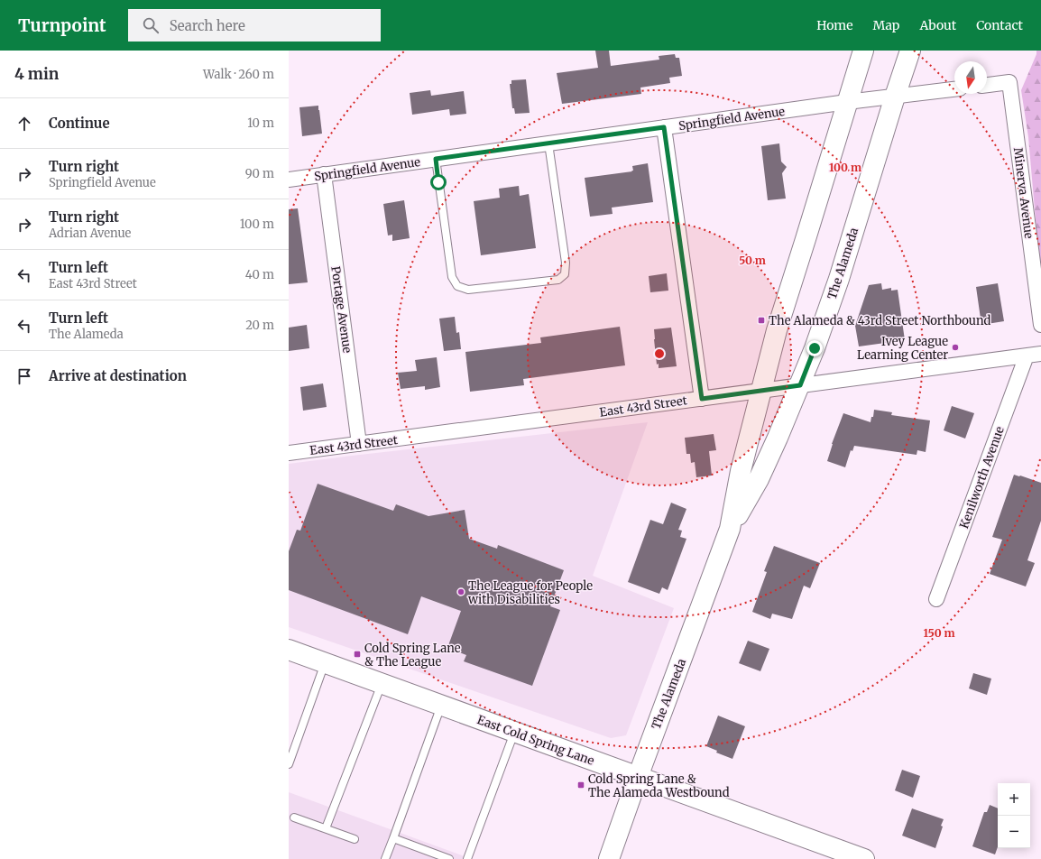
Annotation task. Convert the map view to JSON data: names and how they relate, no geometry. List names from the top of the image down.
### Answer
{
  "streets": {
    "main road": ["The Alameda", "East Cold Spring Lane"],
    "street": [
      "Springfield Avenue",
      "Minerva Avenue",
      "Portage Avenue",
      "East 43rd Street",
      "Kenilworth Avenue"
    ]
  },
  "crossings": [
    ["Springfield Avenue", "The Alameda"],
    ["Springfield Avenue", "Portage Avenue"],
    ["The Alameda", "East 43rd Street"],
    ["The Alameda", "East Cold Spring Lane"],
    ["Portage Avenue", "East 43rd Street"],
    ["East 43rd Street", "Kenilworth Avenue"]
  ],
  "places": {
    "transit": ["The Alameda & 43rd Street Northbound", "Cold Spring Lane & The League", "Cold Spring Lane & The Alameda Westbound"],
    "other": ["Ivey League Learning Center", "The League for People with Disabilities"]
  },
  "north": "bottom",
  "page": {
    "header": "Turnpoint",
    "search": "Search here",
    "nav": [
      "Home",
      "Map",
      "About",
      "Contact"
    ],
    "heading": ["4 min", "Walk · 260 m"],
    "list": [
      ["Continue", "10 m"],
      ["Turn right", "Springfield Avenue", "90 m"],
      ["Turn right", "Adrian Avenue", "100 m"],
      ["Turn left", "East 43rd Street", "40 m"],
      ["Turn left", "The Alameda", "20 m"],
      "Arrive at destination"
    ],
    "map_buttons": ["+", "−"]
  },
  "rings": ["100 m", "50 m", "150 m"]
}
